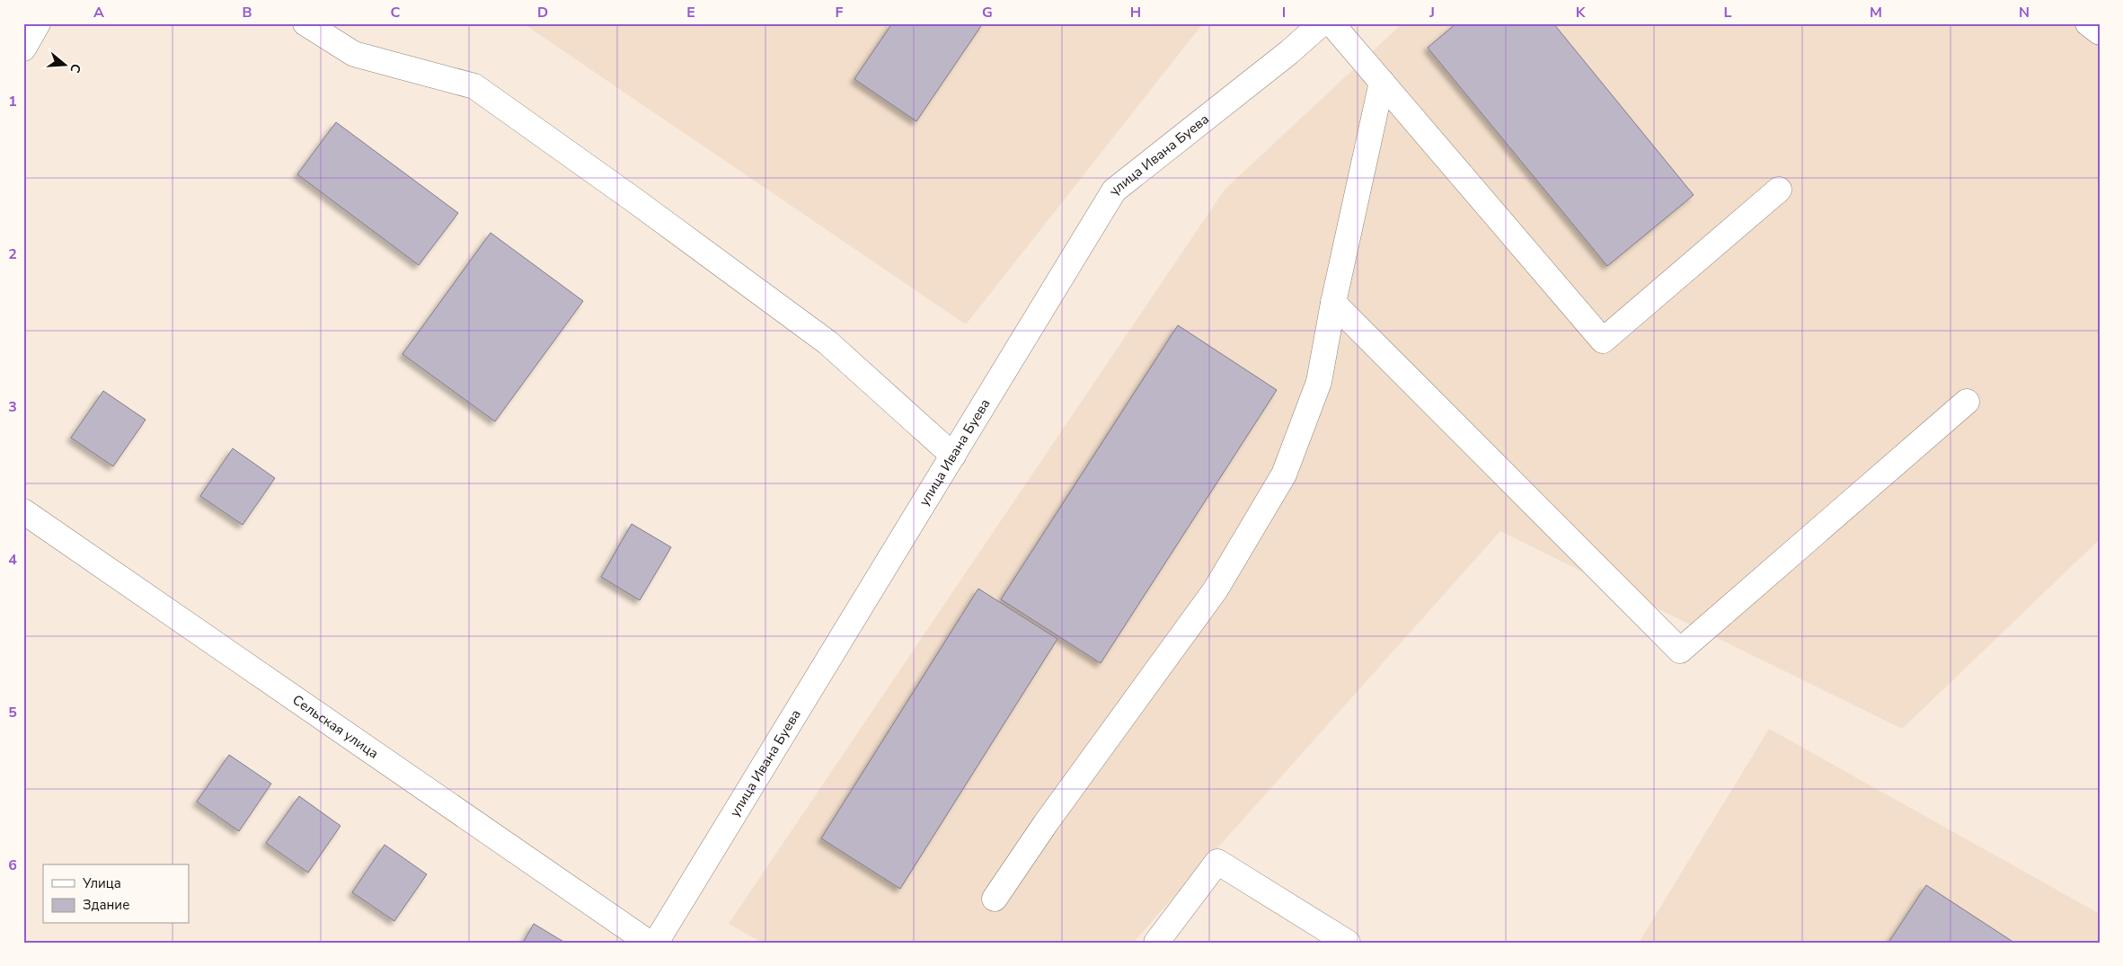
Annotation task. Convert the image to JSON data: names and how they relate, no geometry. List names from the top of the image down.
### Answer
{
  "streets": {
    "street": ["улица Ивана Буева", "Сельская улица"]
  },
  "legend": ["Улица", "Здание"],
  "north": "right",
  "grid": {
    "columns": [
      "A",
      "B",
      "C",
      "D",
      "E",
      "F",
      "G",
      "H",
      "I",
      "J",
      "K",
      "L",
      "M",
      "N"
    ],
    "rows": [
      "1",
      "2",
      "3",
      "4",
      "5",
      "6"
    ]
  }
}
